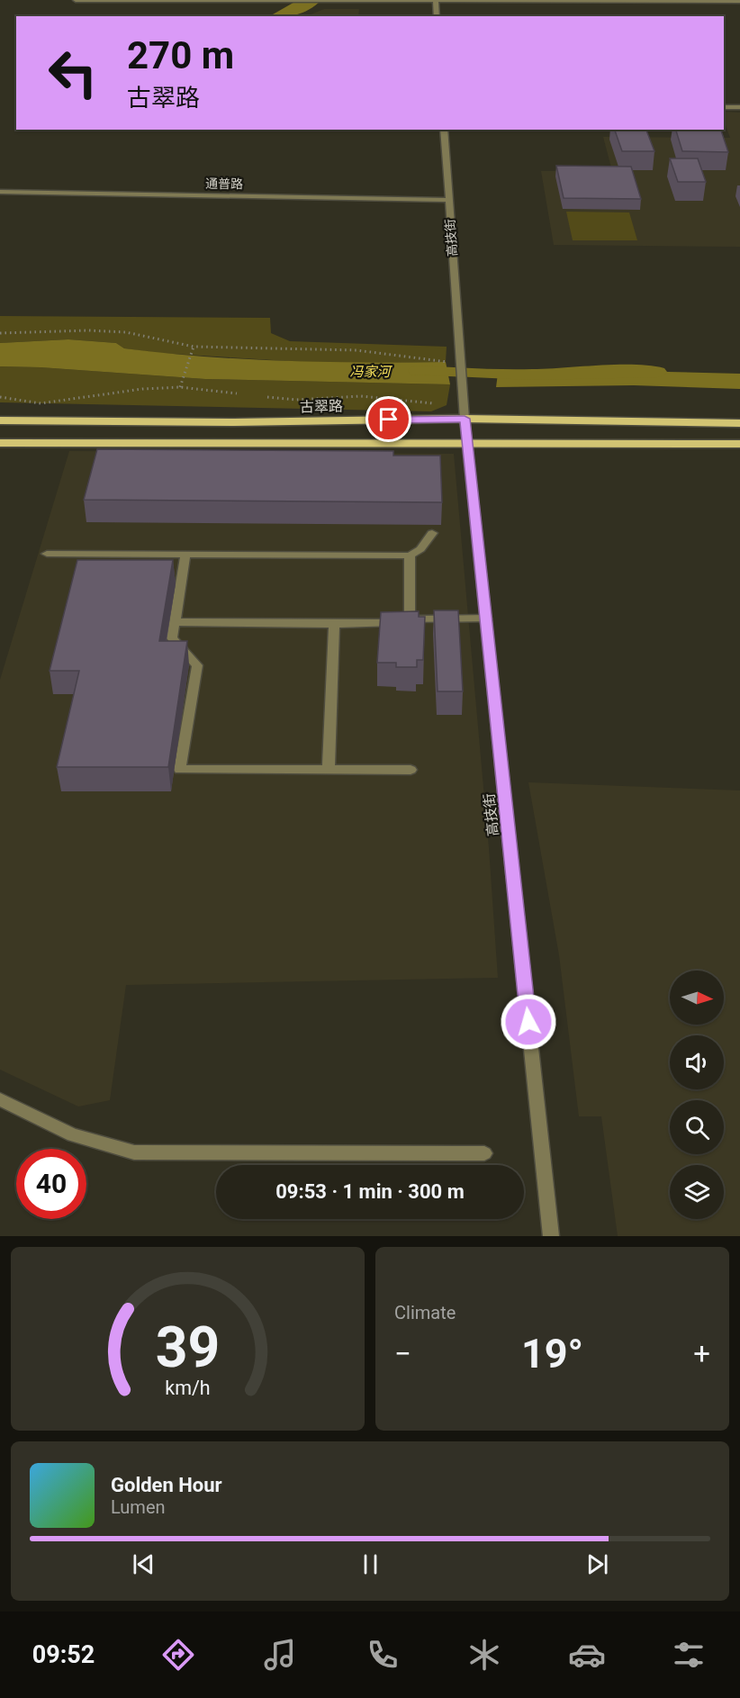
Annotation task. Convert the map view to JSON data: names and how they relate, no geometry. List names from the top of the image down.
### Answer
{
  "streets": {
    "main road": ["古翠路"],
    "street": ["通普路", "高技街"]
  },
  "crossings": [
    ["通普路", "高技街"],
    ["高技街", "古翠路"]
  ],
  "water": ["冯家河"],
  "north": "right",
  "page": {
    "turn": ["270 m", "古翠路"],
    "limit": "40",
    "trip": "09:53 · 1 min · 300 m",
    "tile": "Climate",
    "heat": ["−", "19°", "+"],
    "song": ["Golden Hour", "Lumen"],
    "tabs": "09:52",
    "gauge": ["39", "km/h"]
  }
}
